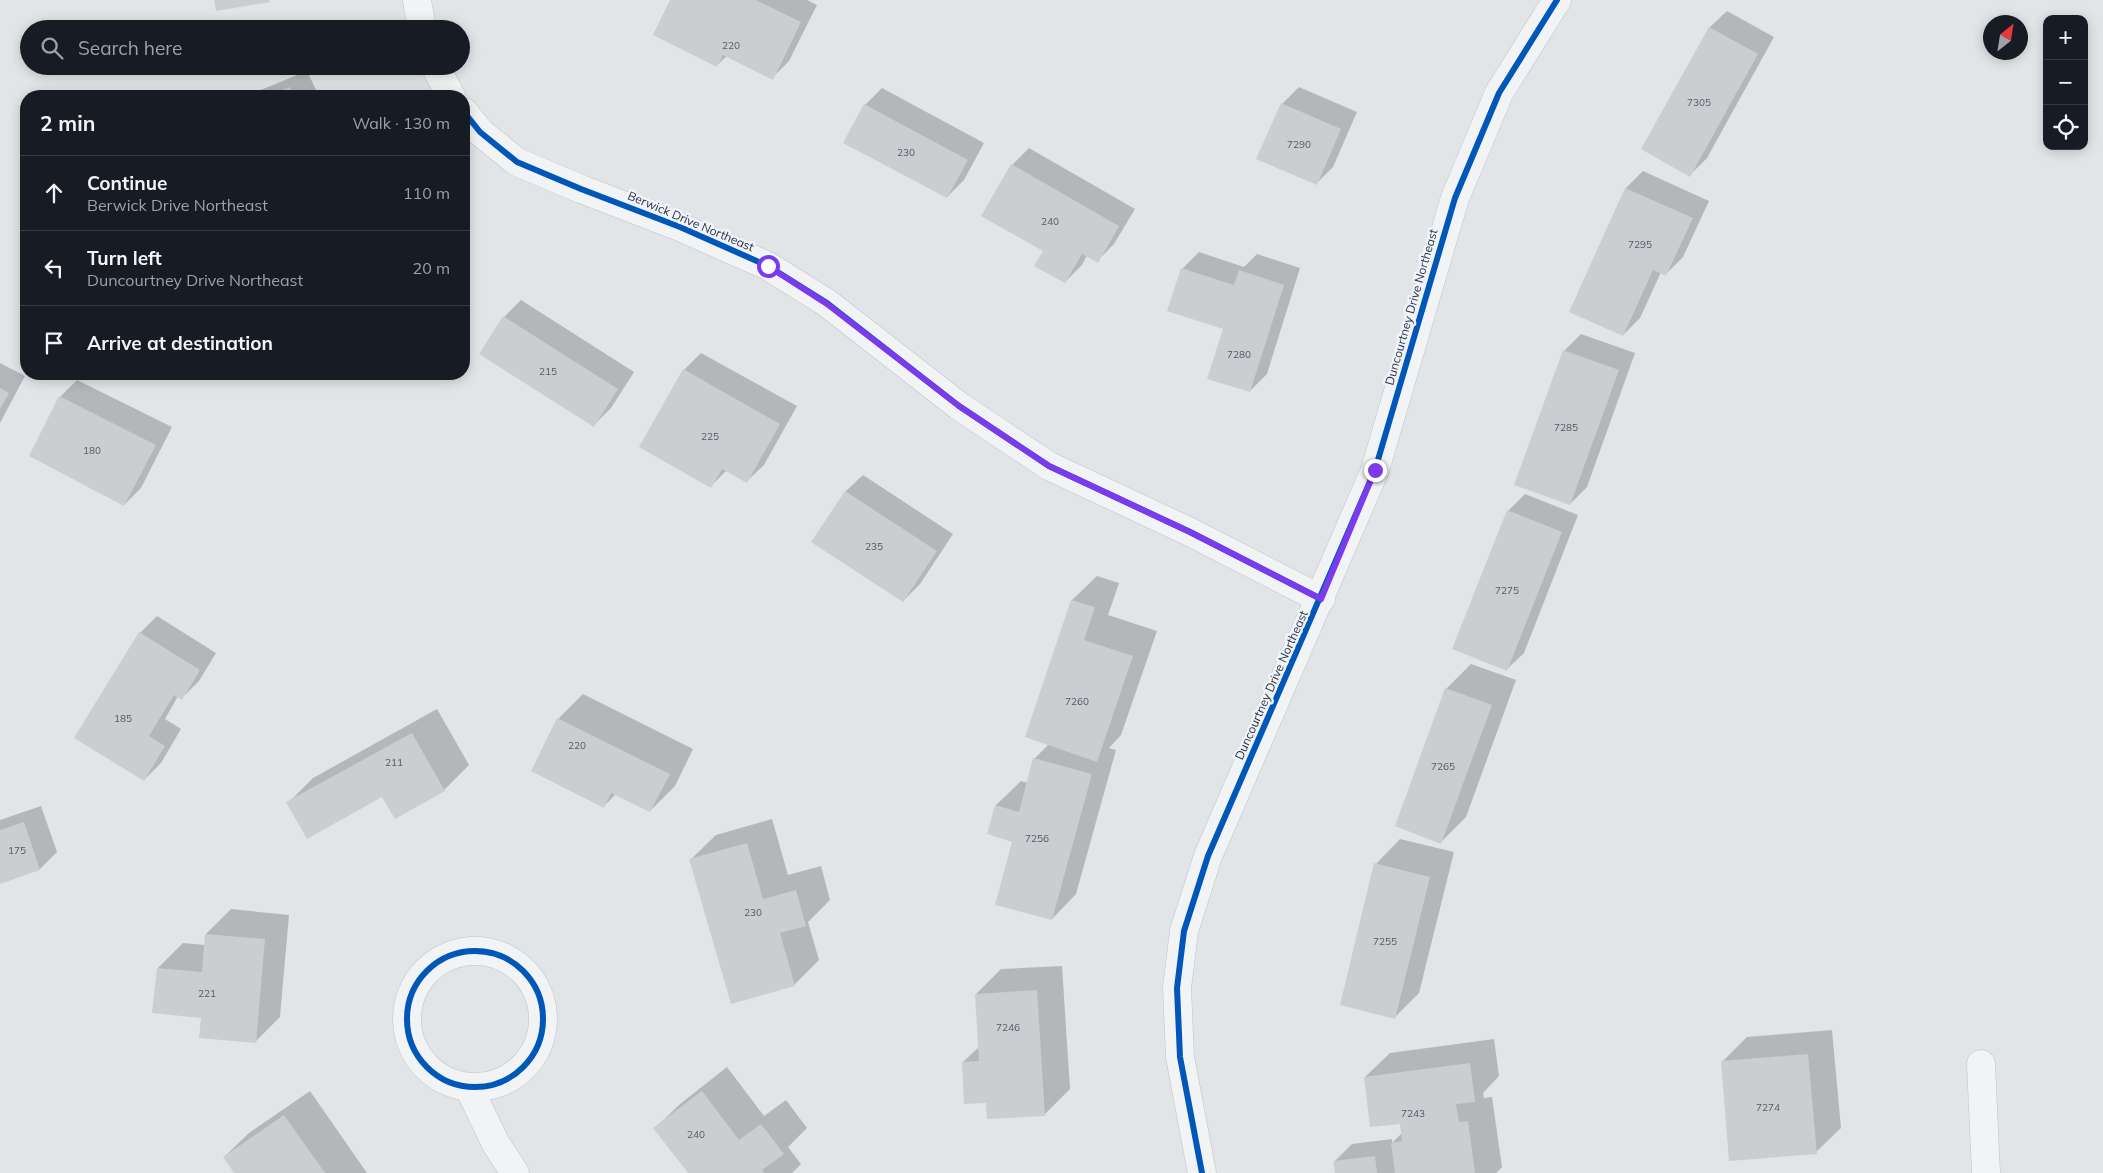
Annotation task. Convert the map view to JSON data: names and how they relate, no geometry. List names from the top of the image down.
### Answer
{
  "streets": {
    "street": ["Berwick Drive Northeast", "Duncourtney Drive Northeast"]
  },
  "crossings": [
    ["Berwick Drive Northeast", "Duncourtney Drive Northeast"]
  ],
  "house_numbers": [
    "220",
    "7305",
    "7290",
    "230",
    "240",
    "7295",
    "7280",
    "215",
    "7285",
    "225",
    "180",
    "235",
    "7275",
    "7260",
    "185",
    "220",
    "211",
    "7265",
    "7256",
    "175",
    "230",
    "7255",
    "221",
    "7246",
    "7274",
    "7243",
    "240"
  ],
  "north": "top right",
  "page": {
    "map_buttons": ["+", "−"],
    "search": "Search here",
    "heading": ["2 min", "Walk · 130 m"],
    "list": [
      ["Continue", "Berwick Drive Northeast", "110 m"],
      ["Turn left", "Duncourtney Drive Northeast", "20 m"],
      "Arrive at destination"
    ]
  }
}
